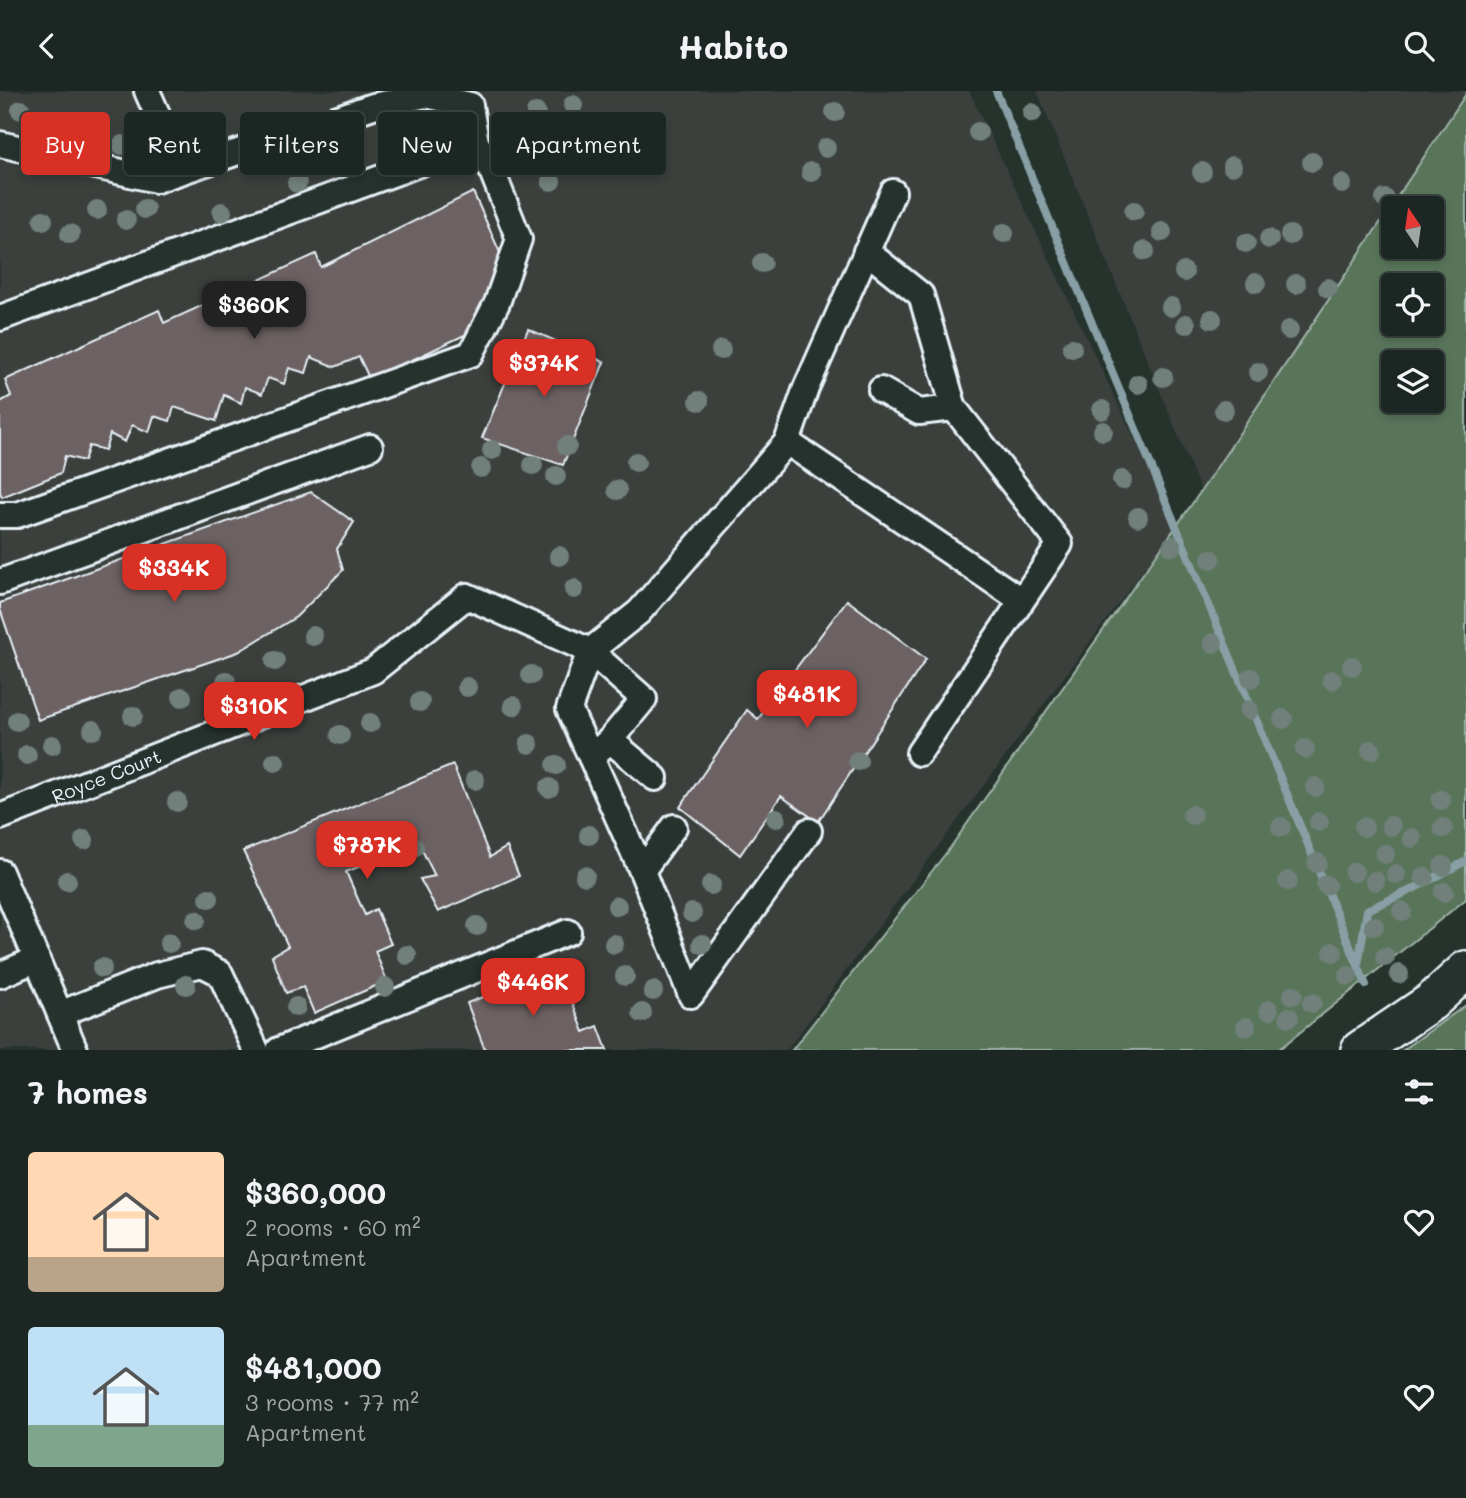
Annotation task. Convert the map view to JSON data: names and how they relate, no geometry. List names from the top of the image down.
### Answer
{
  "streets": {
    "street": ["Royce Court"]
  },
  "north": "top",
  "page": {
    "header": "Habito",
    "chip": [
      "Buy",
      "Rent",
      "Filters",
      "New",
      "Apartment"
    ],
    "price": [
      "$360K",
      "$374K",
      "$334K",
      "$481K",
      "$310K",
      "$787K",
      "$446K"
    ],
    "heading": "7 homes",
    "list": [
      {
        "name": "$360,000",
        "note": "2 rooms · 60 m² · Apartment"
      },
      {
        "name": "$481,000",
        "note": "3 rooms · 77 m² · Apartment"
      }
    ]
  }
}
